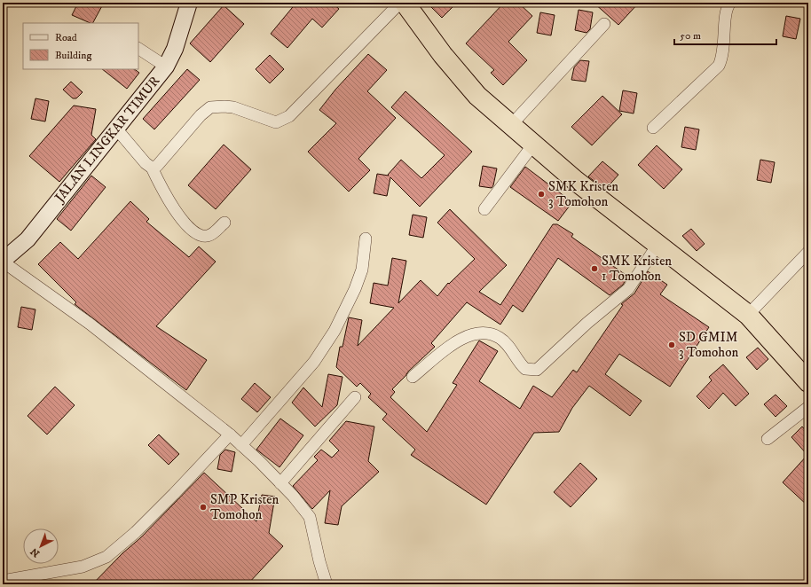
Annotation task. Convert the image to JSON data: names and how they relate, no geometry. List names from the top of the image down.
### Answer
{
  "streets": {
    "main road": ["JALAN LINGKAR TIMUR"]
  },
  "places": [
    "SMK Kristen 3 Tomohon",
    "SMK Kristen 1 Tomohon",
    "SD GMIM 3 Tomohon",
    "SMP Kristen Tomohon"
  ],
  "legend": ["Road", "Building"],
  "scale_bar": "50 m",
  "north": "bottom left"
}
